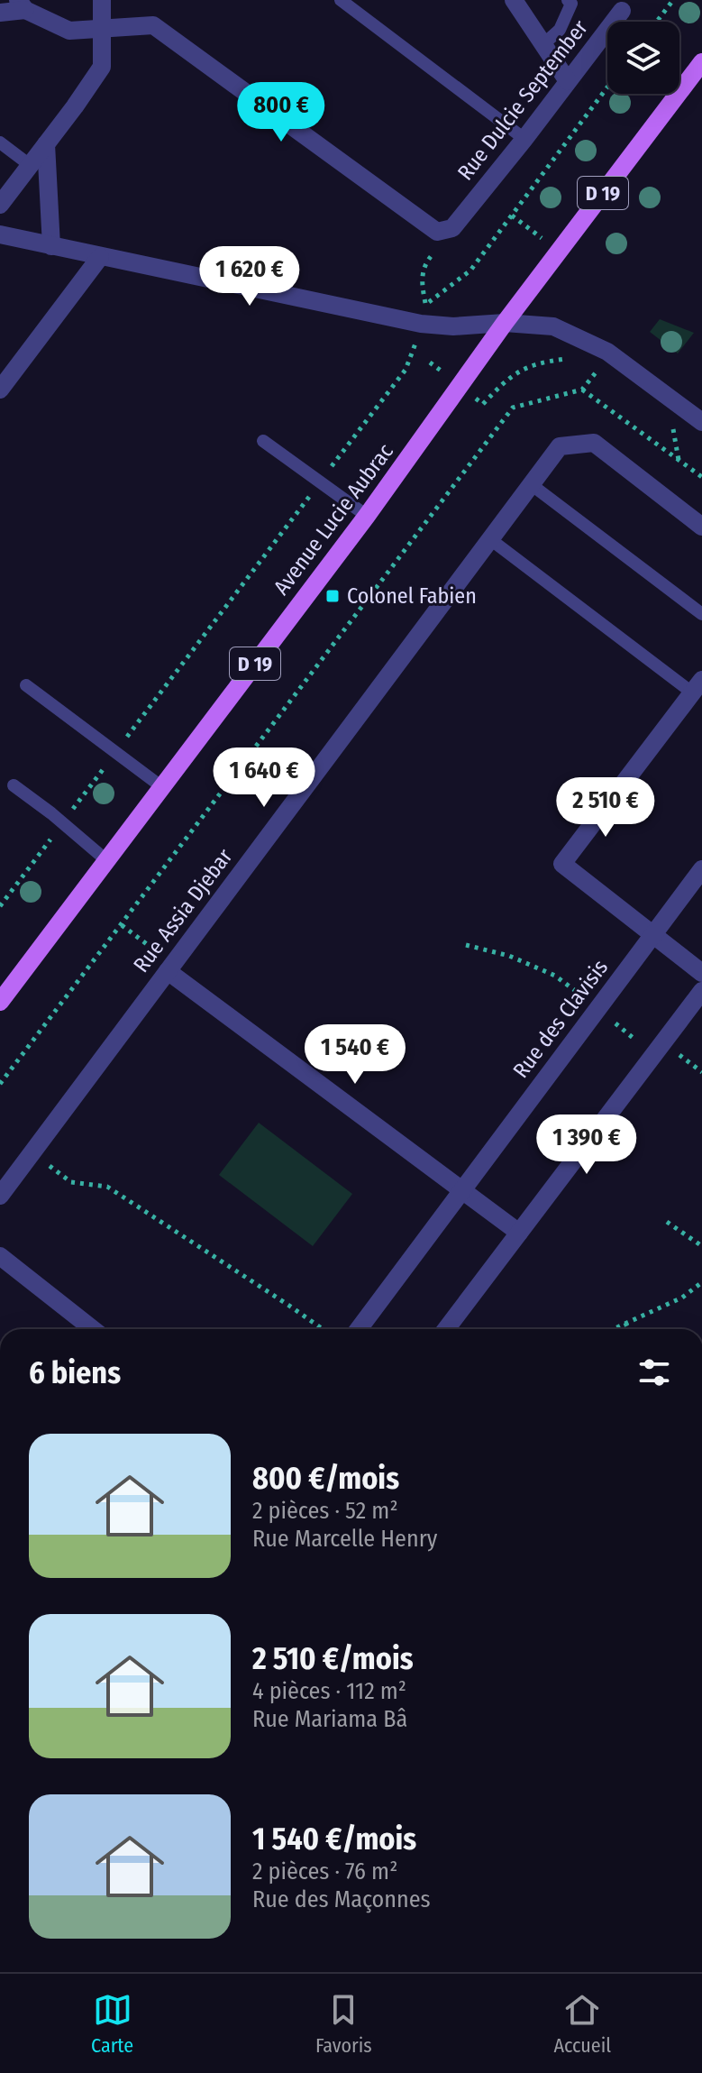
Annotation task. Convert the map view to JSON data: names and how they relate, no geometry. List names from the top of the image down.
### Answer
{
  "streets": {
    "main road": ["D 19", "Avenue Lucie Aubrac"],
    "street": ["Rue Dulcie September", "Rue Assia Djebar", "Rue des Clavisis"]
  },
  "places": {
    "transit": ["Colonel Fabien"]
  },
  "page": {
    "price": [
      "800 €",
      "1 620 €",
      "1 640 €",
      "2 510 €",
      "1 540 €",
      "1 390 €"
    ],
    "heading": "6 biens",
    "list": [
      {
        "name": "800 €/mois",
        "note": "2 pièces · 52 m² · Rue Marcelle Henry"
      },
      {
        "name": "2 510 €/mois",
        "note": "4 pièces · 112 m² · Rue Mariama Bâ"
      },
      {
        "name": "1 540 €/mois",
        "note": "2 pièces · 76 m² · Rue des Maçonnes"
      }
    ],
    "tabs": ["Carte", "Favoris", "Accueil"]
  }
}
